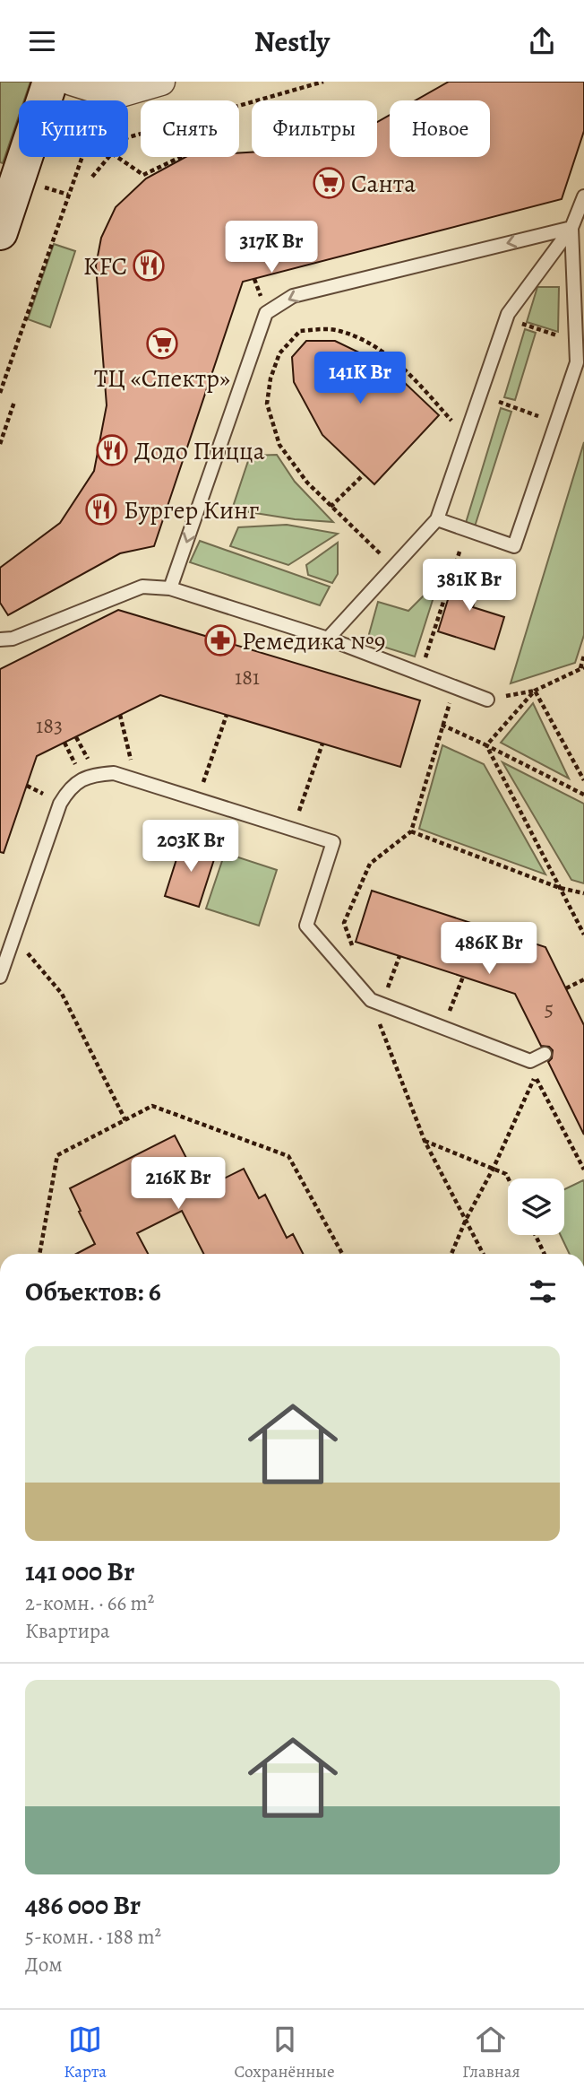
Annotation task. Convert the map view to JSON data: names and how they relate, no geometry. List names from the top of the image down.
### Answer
{
  "places": {
    "supermarket": ["Санта", "ТЦ «Спектр»"],
    "restaurant": ["KFC", "Додо Пицца", "Бургер Кинг"],
    "pharmacy": ["Ремедика №9"]
  },
  "house_numbers": ["181", "183", "5"],
  "page": {
    "header": "Nestly",
    "chip": [
      "Купить",
      "Снять",
      "Фильтры",
      "Новое"
    ],
    "price": [
      "317K Br",
      "141K Br",
      "381K Br",
      "203K Br",
      "486K Br",
      "216K Br"
    ],
    "heading": "Объектов: 6",
    "list": [
      {
        "name": "141 000 Br",
        "note": "2-комн. · 66 m² · Квартира"
      },
      {
        "name": "486 000 Br",
        "note": "5-комн. · 188 m² · Дом"
      }
    ],
    "tabs": ["Карта", "Сохранённые", "Главная"]
  }
}
